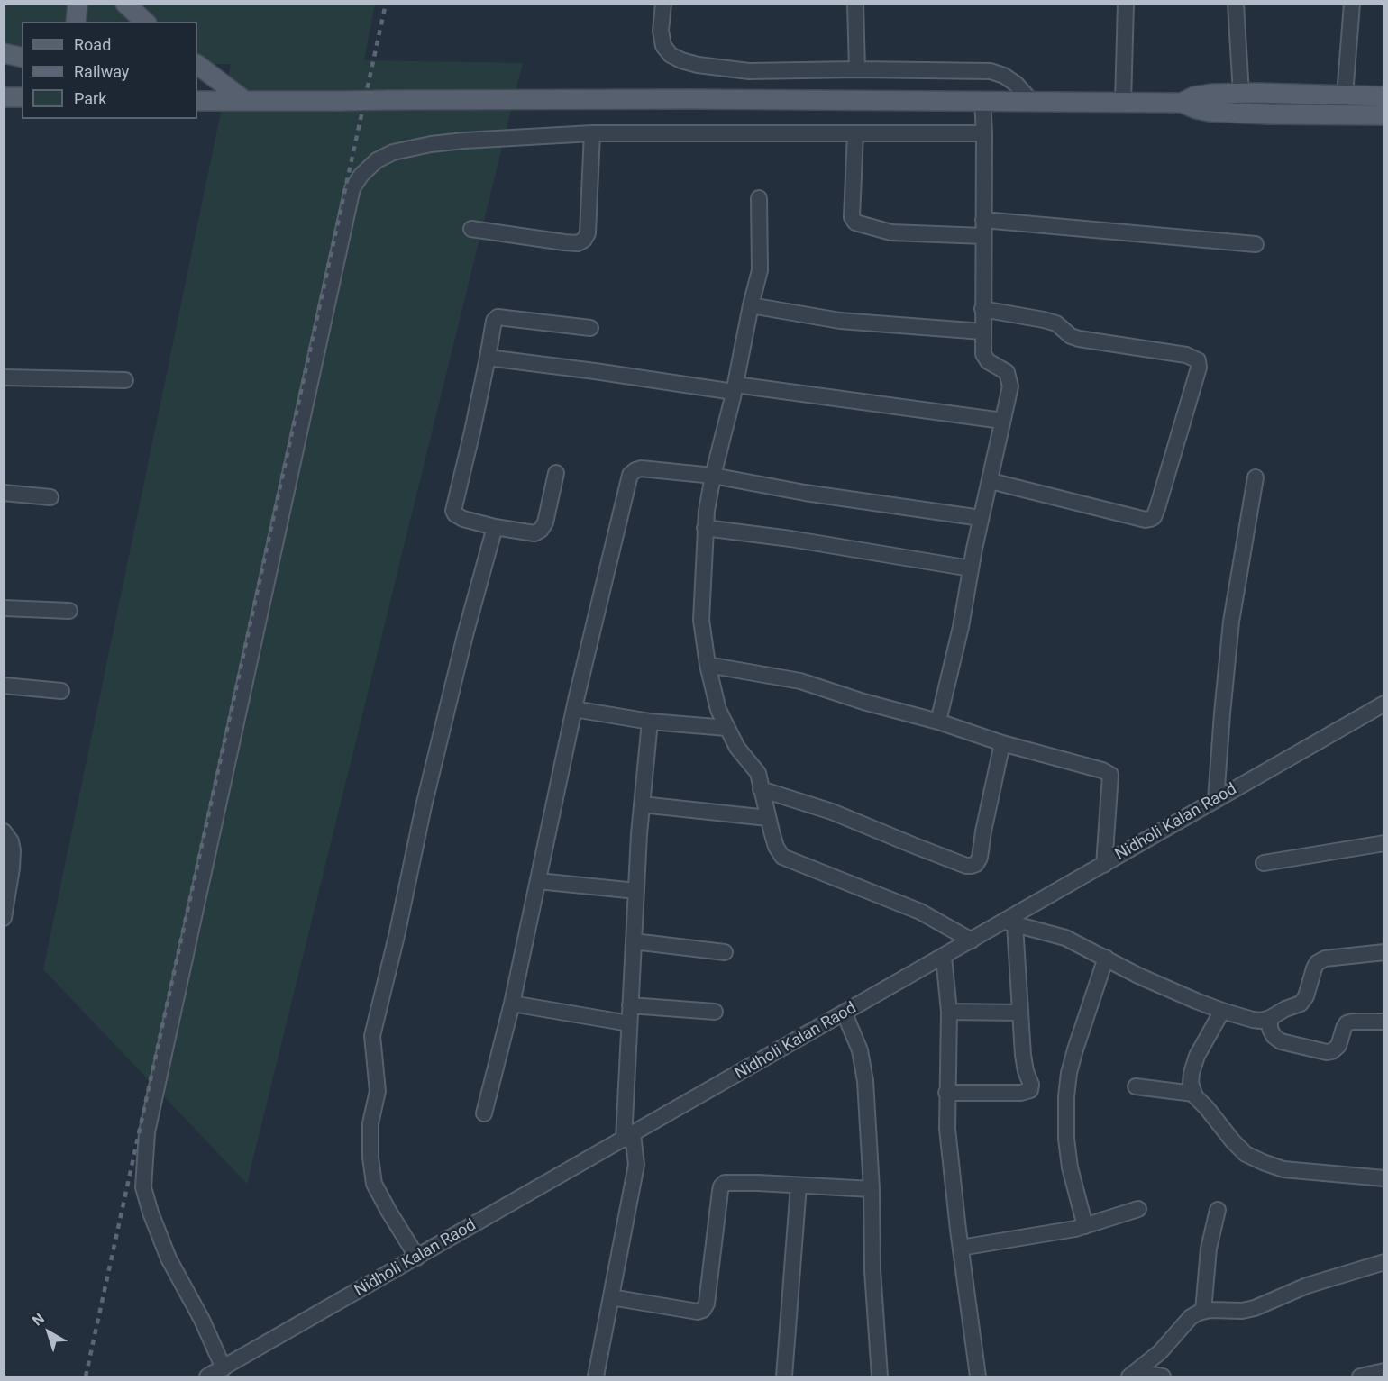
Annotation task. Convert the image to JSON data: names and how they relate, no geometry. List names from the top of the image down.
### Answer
{
  "streets": {
    "street": ["Nidholi Kalan Raod"]
  },
  "legend": ["Road", "Railway", "Park"],
  "north": "top left"
}
